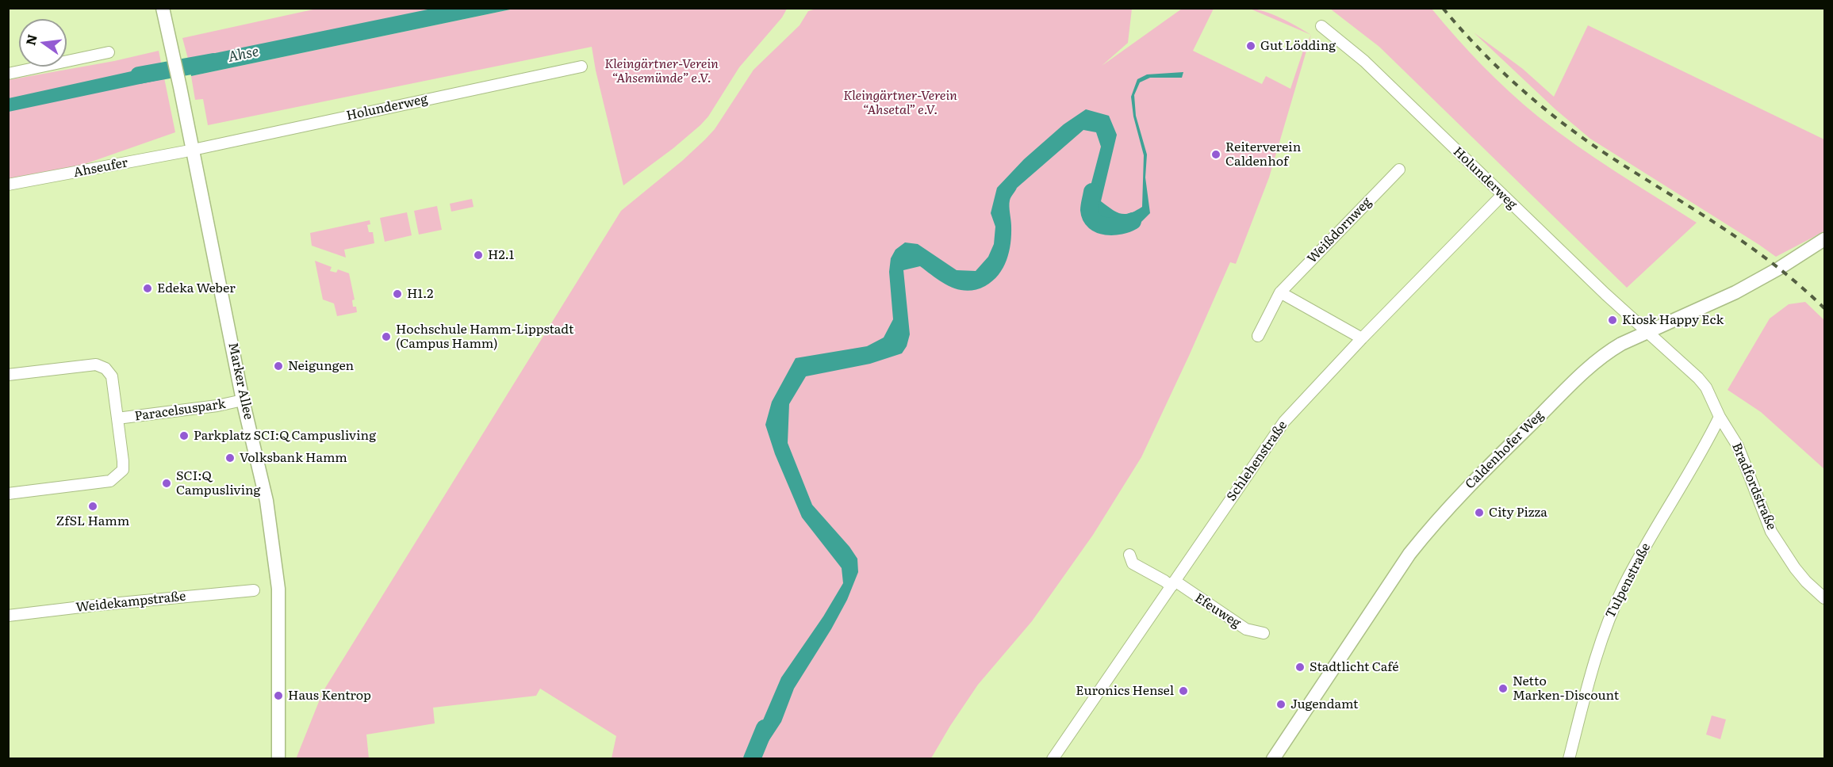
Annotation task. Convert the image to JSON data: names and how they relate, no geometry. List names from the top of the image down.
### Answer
{
  "streets": {
    "street": [
      "Holunderweg",
      "Ahseufer",
      "Weißdornweg",
      "Marker Allee",
      "Paracelsuspark",
      "Caldenhofer Weg",
      "Schlehenstraße",
      "Bradfordstraße",
      "Tulpenstraße",
      "Weidekampstraße",
      "Efeuweg"
    ]
  },
  "crossings": [
    ["Holunderweg", "Ahseufer"],
    ["Holunderweg", "Marker Allee"],
    ["Holunderweg", "Caldenhofer Weg"],
    ["Holunderweg", "Schlehenstraße"],
    ["Holunderweg", "Bradfordstraße"],
    ["Ahseufer", "Marker Allee"],
    ["Marker Allee", "Paracelsuspark"],
    ["Caldenhofer Weg", "Bradfordstraße"],
    ["Schlehenstraße", "Efeuweg"],
    ["Bradfordstraße", "Tulpenstraße"]
  ],
  "water": ["Ahse"],
  "parks": ["Kleingärtner-Verein “Ahsemünde” e.V.", "Kleingärtner-Verein “Ahsetal” e.V."],
  "places": [
    "Gut Lödding",
    "Reiterverein Caldenhof",
    "H2.1",
    "Edeka Weber",
    "H1.2",
    "Kiosk Happy Eck",
    "Hochschule Hamm-Lippstadt (Campus Hamm)",
    "Neigungen",
    "Parkplatz SCI:Q Campusliving",
    "Volksbank Hamm",
    "SCI:Q Campusliving",
    "ZfSL Hamm",
    "City Pizza",
    "Stadtlicht Café",
    "Netto Marken-Discount",
    "Euronics Hensel",
    "Haus Kentrop",
    "Jugendamt"
  ],
  "north": "left"
}
